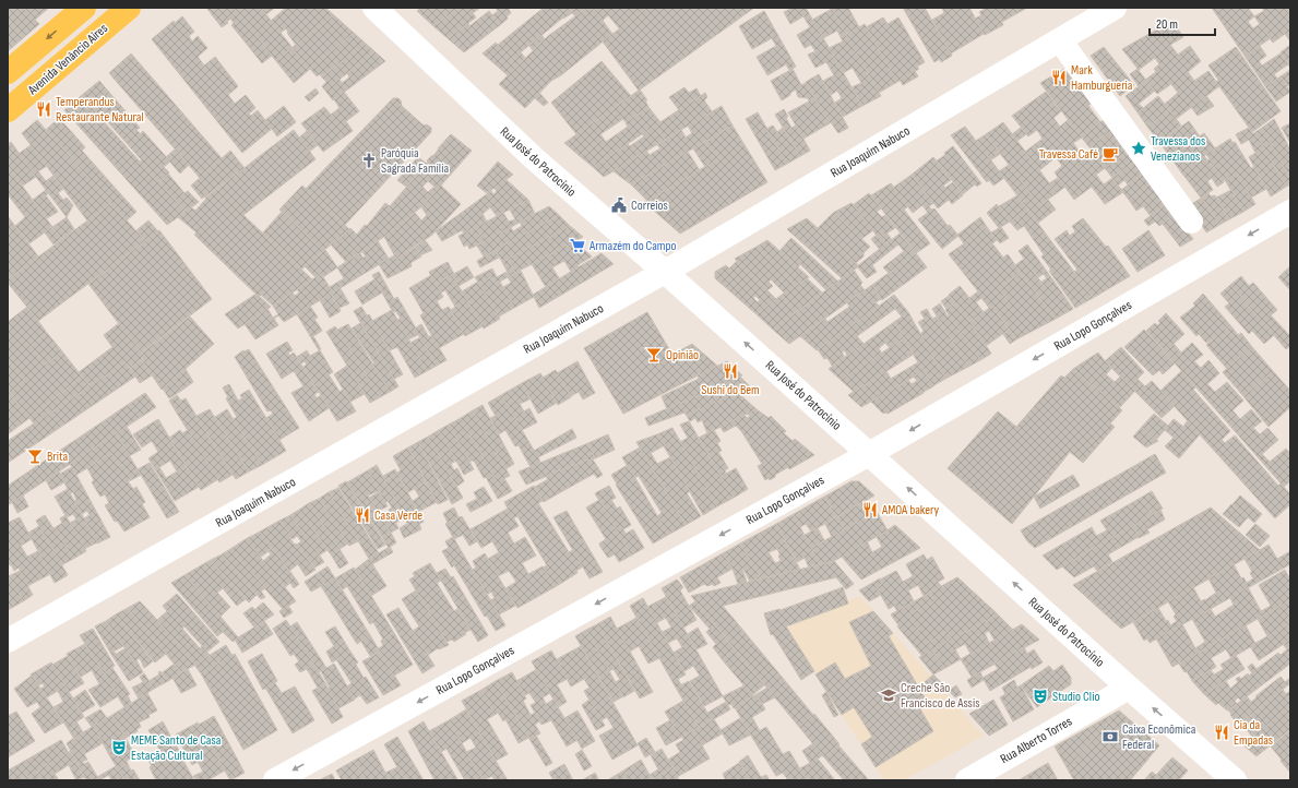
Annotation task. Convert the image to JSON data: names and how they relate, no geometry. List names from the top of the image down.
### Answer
{
  "streets": {
    "main road": ["Avenida Venâncio Aires"],
    "street": [
      "Rua Joaquim Nabuco",
      "Rua José do Patrocínio",
      "Rua Lopo Gonçalves",
      "Rua Alberto Torres"
    ]
  },
  "crossings": [
    ["Rua Joaquim Nabuco", "Rua José do Patrocínio"],
    ["Rua José do Patrocínio", "Rua Lopo Gonçalves"],
    ["Rua José do Patrocínio", "Rua Alberto Torres"]
  ],
  "one_way": ["Rua José do Patrocínio", "Rua Lopo Gonçalves"],
  "places": {
    "restaurant": [
      "Mark Hamburgueria",
      "Temperandus Restaurante Natural",
      "Sushi do Bem",
      "AMOA bakery",
      "Casa Verde",
      "Cia da Empadas"
    ],
    "place": ["Travessa dos Venezianos"],
    "cafe": ["Travessa Café"],
    "church": ["Paróquia Sagrada Família"],
    "public building": ["Correios"],
    "supermarket": ["Armazém do Campo"],
    "bar": ["Opinião", "Brita"],
    "school or university": ["Creche São Francisco de Assis"],
    "theatre": ["Studio Clio", "MEME Santo de Casa Estação Cultural"],
    "bank": ["Caixa Econômica Federal"]
  },
  "scale_bar": "20 m"
}
